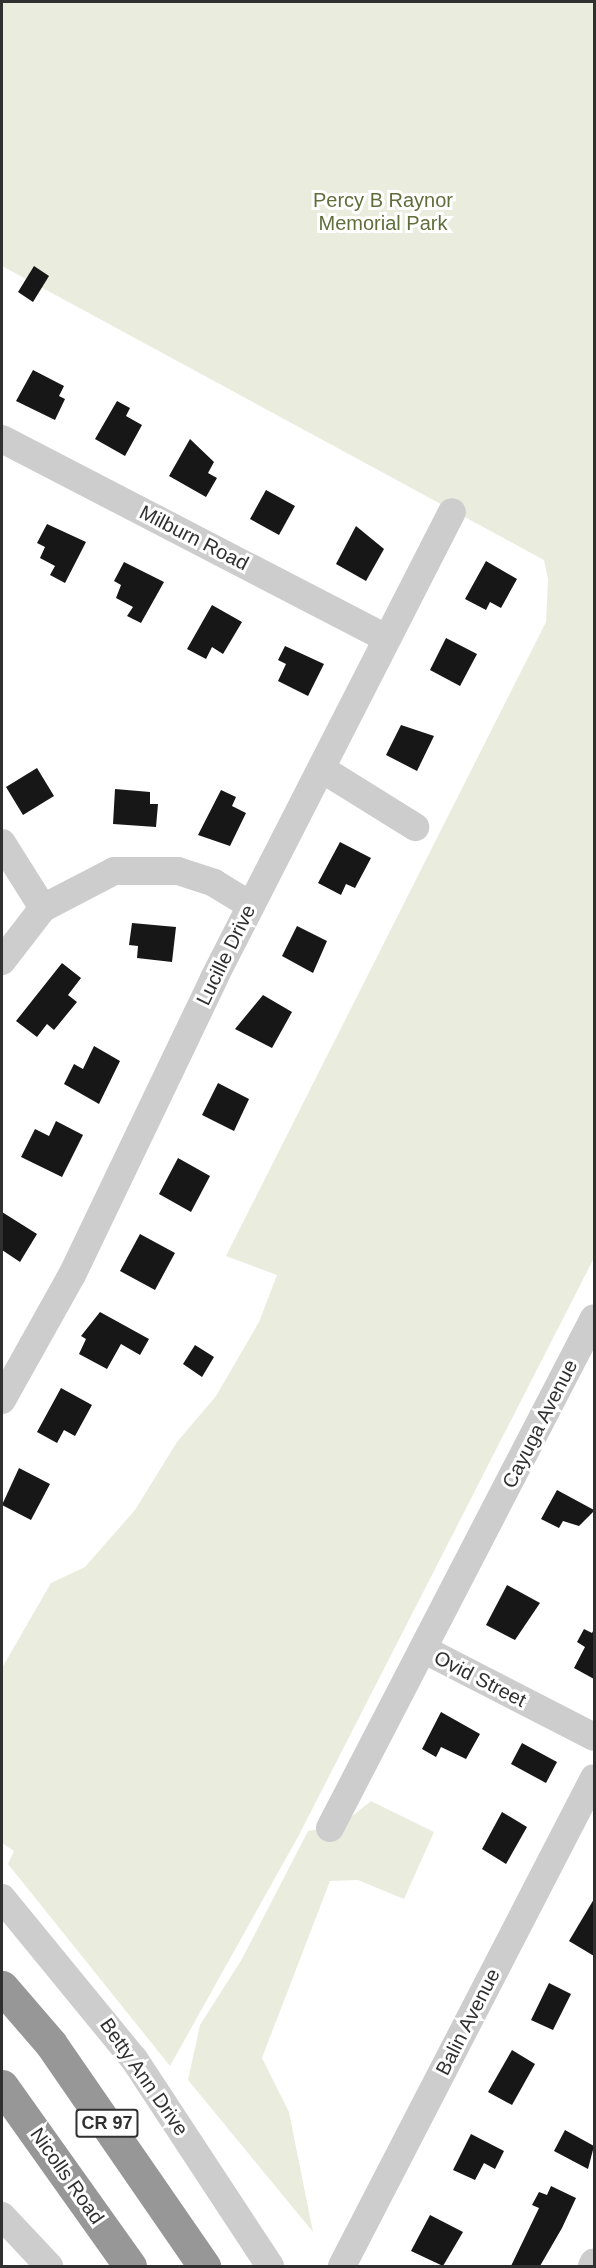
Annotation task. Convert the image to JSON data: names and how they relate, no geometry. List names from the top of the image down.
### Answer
{
  "streets": {
    "highway": ["CR 97", "Nicolls Road"],
    "street": [
      "Milburn Road",
      "Lucille Drive",
      "Cayuga Avenue",
      "Ovid Street",
      "Balin Avenue",
      "Betty Ann Drive"
    ]
  },
  "crossings": [
    ["Milburn Road", "Lucille Drive"],
    ["Cayuga Avenue", "Ovid Street"]
  ],
  "parks": ["Percy B Raynor Memorial Park"]
}
